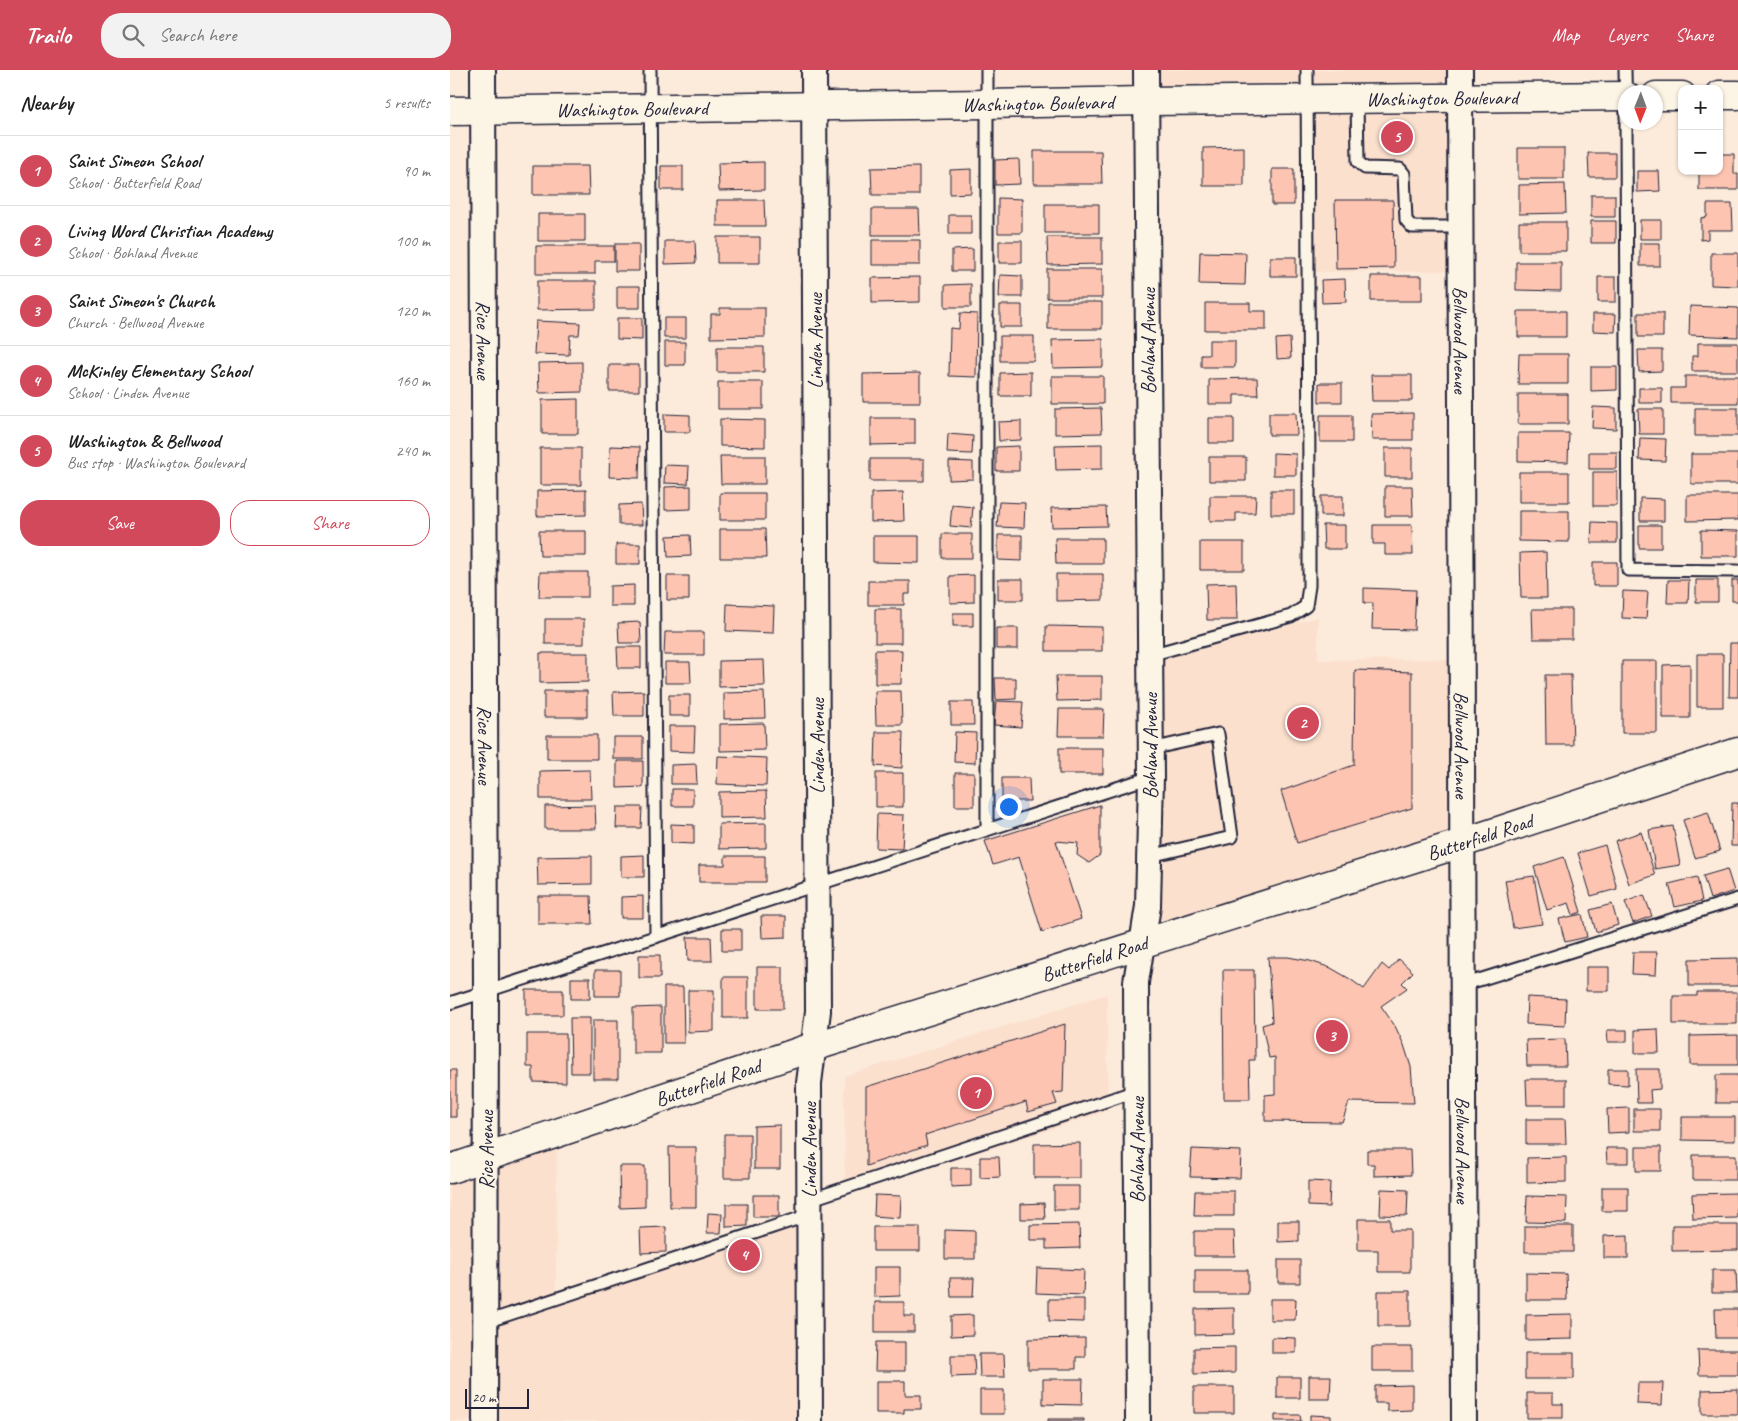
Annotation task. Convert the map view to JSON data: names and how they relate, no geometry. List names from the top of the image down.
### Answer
{
  "streets": {
    "main road": ["Washington Boulevard", "Butterfield Road"],
    "street": [
      "Rice Avenue",
      "Linden Avenue",
      "Bohland Avenue",
      "Bellwood Avenue"
    ]
  },
  "crossings": [
    ["Washington Boulevard", "Rice Avenue"],
    ["Washington Boulevard", "Linden Avenue"],
    ["Washington Boulevard", "Bohland Avenue"],
    ["Washington Boulevard", "Bellwood Avenue"],
    ["Rice Avenue", "Butterfield Road"],
    ["Linden Avenue", "Butterfield Road"],
    ["Bohland Avenue", "Butterfield Road"],
    ["Bellwood Avenue", "Butterfield Road"]
  ],
  "scale_bar": "20 m",
  "north": "bottom",
  "page": {
    "header": "Trailo",
    "search": "Search here",
    "nav": ["Map", "Layers", "Share"],
    "heading": ["Nearby", "5 results"],
    "map_buttons": ["+", "−"],
    "pins": [
      "5",
      "2",
      "3",
      "1",
      "4"
    ],
    "list": [
      {
        "mark": "1",
        "name": "Saint Simeon School",
        "note": "School · Butterfield Road",
        "value": "90 m"
      },
      {
        "mark": "2",
        "name": "Living Word Christian Academy",
        "note": "School · Bohland Avenue",
        "value": "100 m"
      },
      {
        "mark": "3",
        "name": "Saint Simeon's Church",
        "note": "Church · Bellwood Avenue",
        "value": "120 m"
      },
      {
        "mark": "4",
        "name": "McKinley Elementary School",
        "note": "School · Linden Avenue",
        "value": "160 m"
      },
      {
        "mark": "5",
        "name": "Washington & Bellwood",
        "note": "Bus stop · Washington Boulevard",
        "value": "240 m"
      }
    ],
    "buttons": ["Save", "Share"],
    "scale": "20 m"
  }
}
